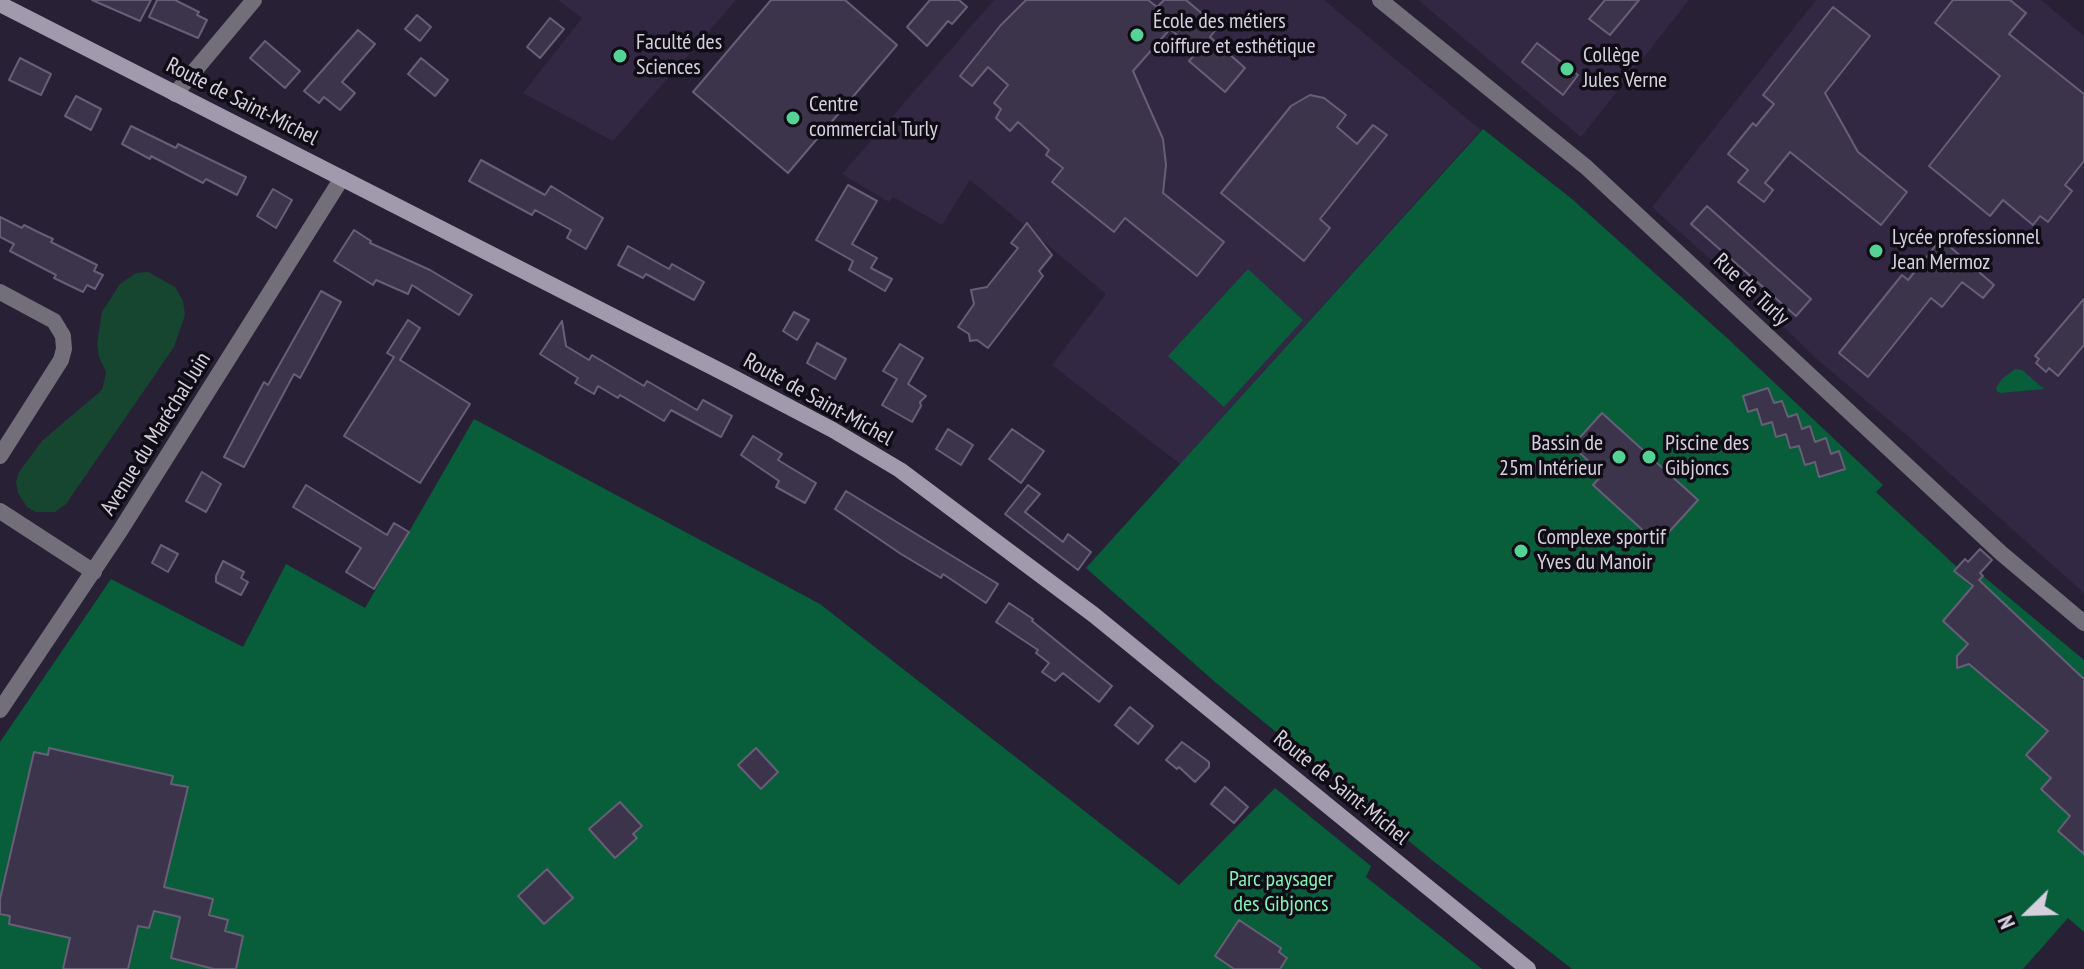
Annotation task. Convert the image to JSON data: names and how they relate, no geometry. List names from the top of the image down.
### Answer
{
  "streets": {
    "street": ["Route de Saint-Michel", "Rue de Turly", "Avenue du Maréchal Juin"]
  },
  "crossings": [
    ["Route de Saint-Michel", "Avenue du Maréchal Juin"]
  ],
  "parks": ["Parc paysager des Gibjoncs"],
  "places": [
    "École des métiers coiffure et esthétique",
    "Faculté des Sciences",
    "Collège Jules Verne",
    "Centre commercial Turly",
    "Lycée professionnel Jean Mermoz",
    "Bassin de 25m Intérieur",
    "Piscine des Gibjoncs",
    "Complexe sportif Yves du Manoir"
  ],
  "north": "bottom left"
}
